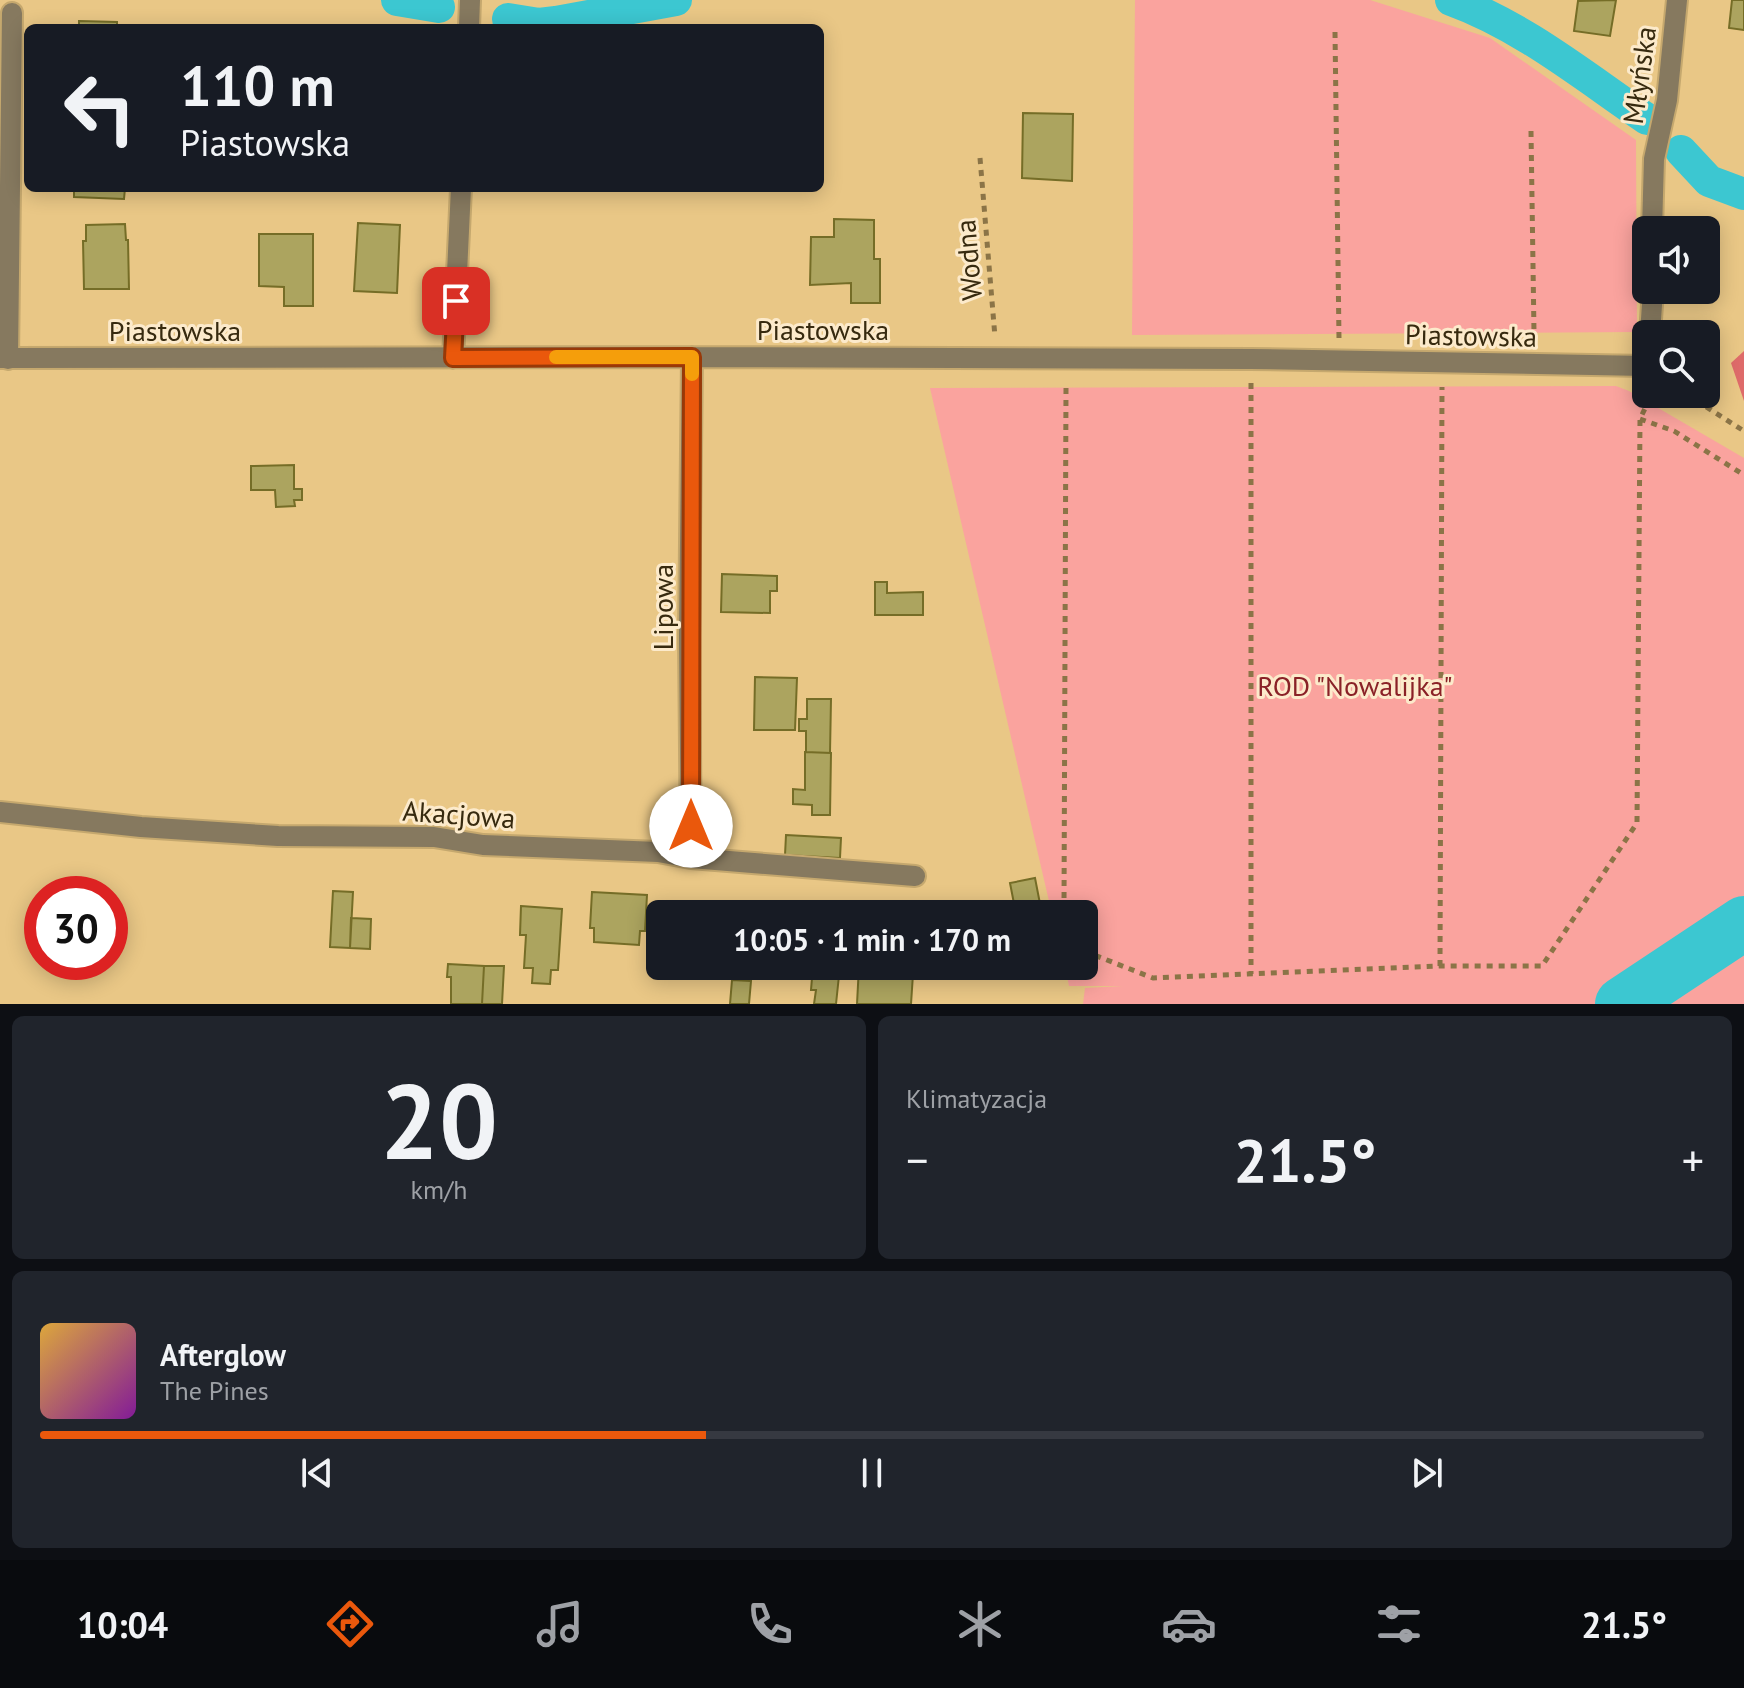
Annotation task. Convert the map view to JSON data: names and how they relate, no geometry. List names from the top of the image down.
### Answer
{
  "streets": {
    "street": [
      "Młyńska",
      "Piastowska",
      "Lipowa",
      "Akacjowa"
    ],
    "path": ["Wodna"]
  },
  "crossings": [
    ["Wodna", "Piastowska"],
    ["Piastowska", "Lipowa"],
    ["Lipowa", "Akacjowa"]
  ],
  "parks": ["ROD \"Nowalijka\""],
  "page": {
    "turn": ["110 m", "Piastowska"],
    "limit": "30",
    "trip": "10:05 · 1 min · 170 m",
    "tile": [
      ["20", "km/h"],
      "Klimatyzacja"
    ],
    "heat": ["−", "21.5°", "+"],
    "song": ["Afterglow", "The Pines"],
    "tabs": ["10:04", "21.5°"]
  }
}
